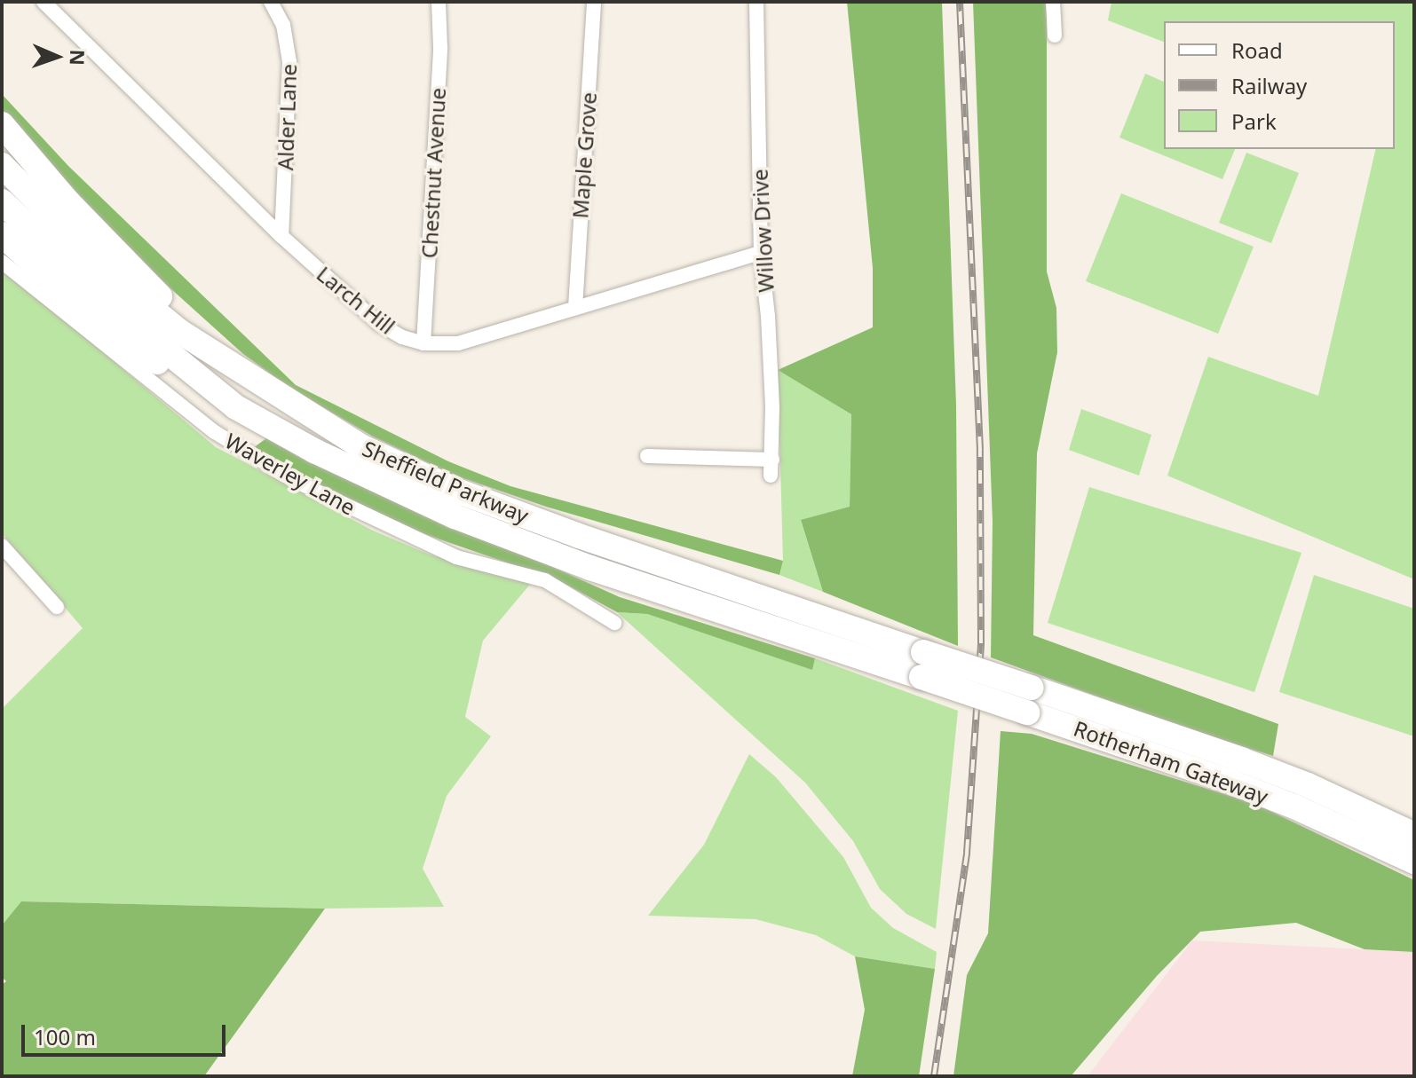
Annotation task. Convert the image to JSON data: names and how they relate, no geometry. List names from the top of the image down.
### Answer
{
  "streets": {
    "highway": ["Sheffield Parkway", "Rotherham Gateway"],
    "street": [
      "Alder Lane",
      "Maple Grove",
      "Chestnut Avenue",
      "Willow Drive",
      "Larch Hill",
      "Waverley Lane"
    ]
  },
  "crossings": [
    ["Alder Lane", "Larch Hill"],
    ["Maple Grove", "Larch Hill"],
    ["Chestnut Avenue", "Larch Hill"],
    ["Willow Drive", "Larch Hill"],
    ["Sheffield Parkway", "Rotherham Gateway"]
  ],
  "legend": ["Road", "Railway", "Park"],
  "scale_bar": "100 m",
  "north": "right"
}
